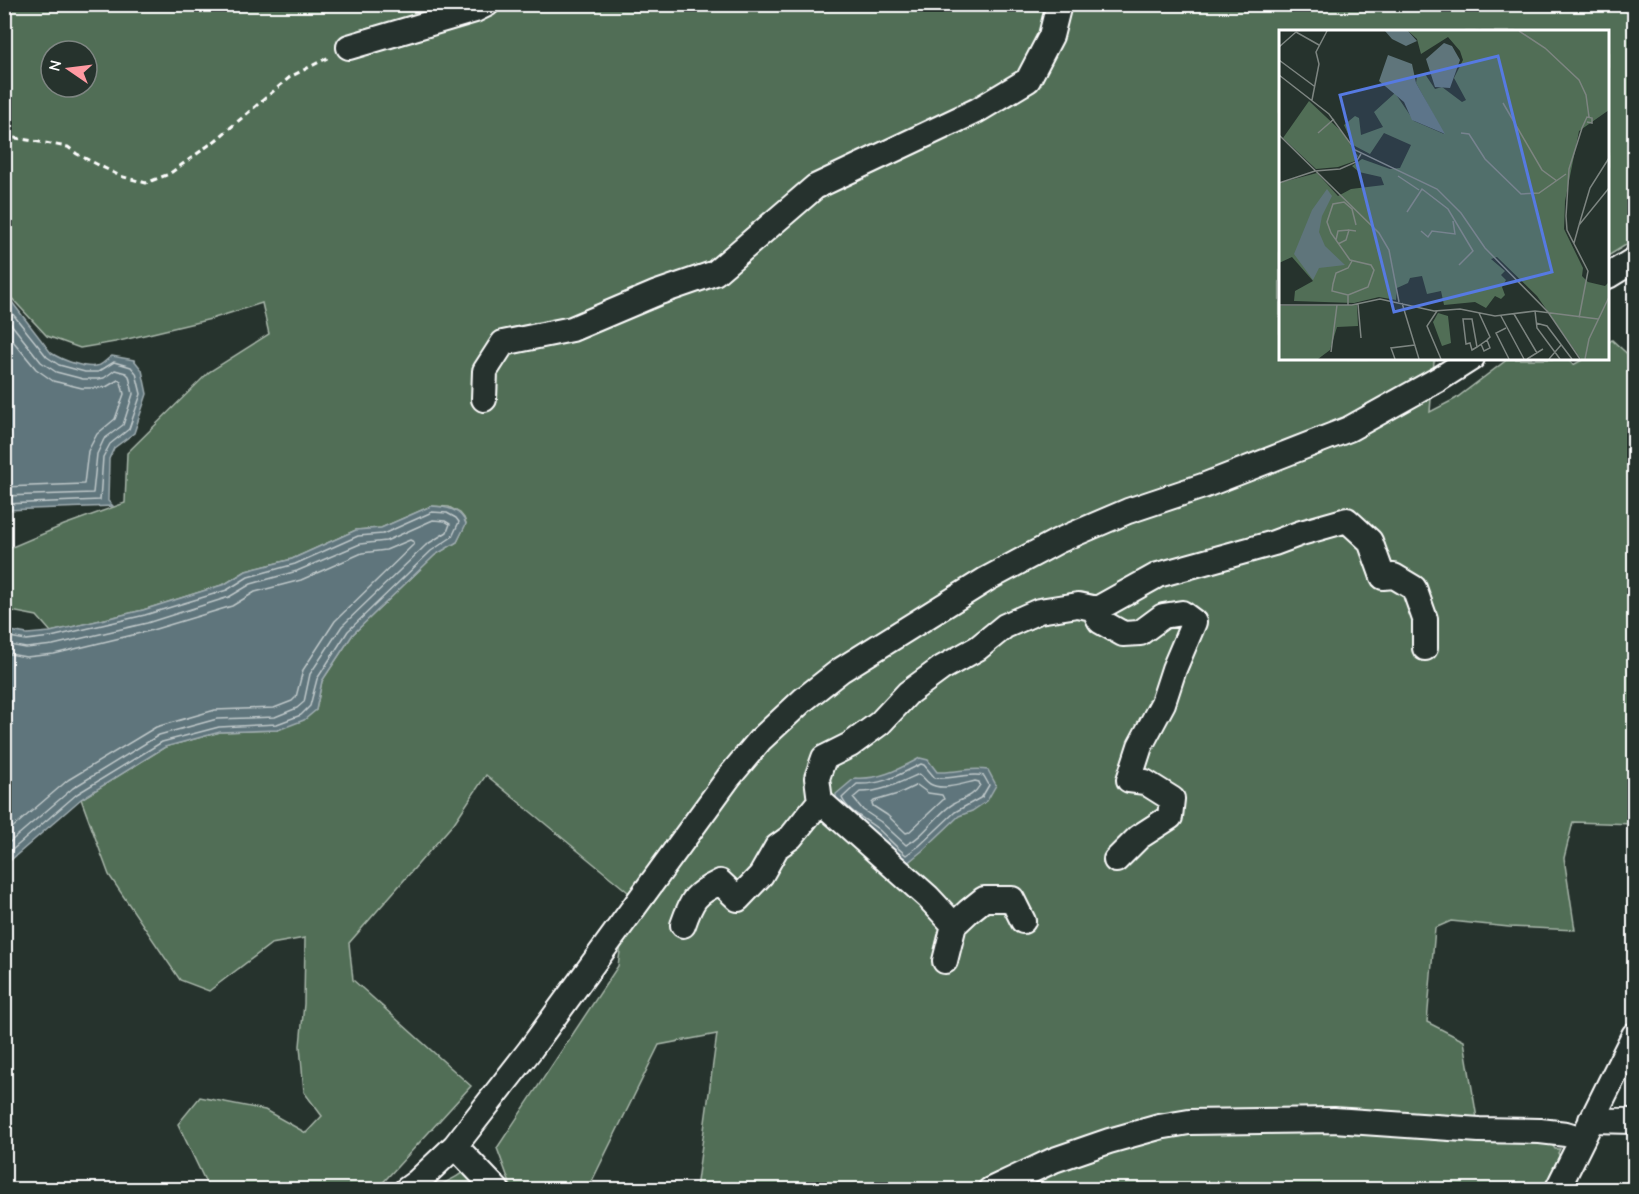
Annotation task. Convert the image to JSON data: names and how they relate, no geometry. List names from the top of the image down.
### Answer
{
  "north": "left"
}
